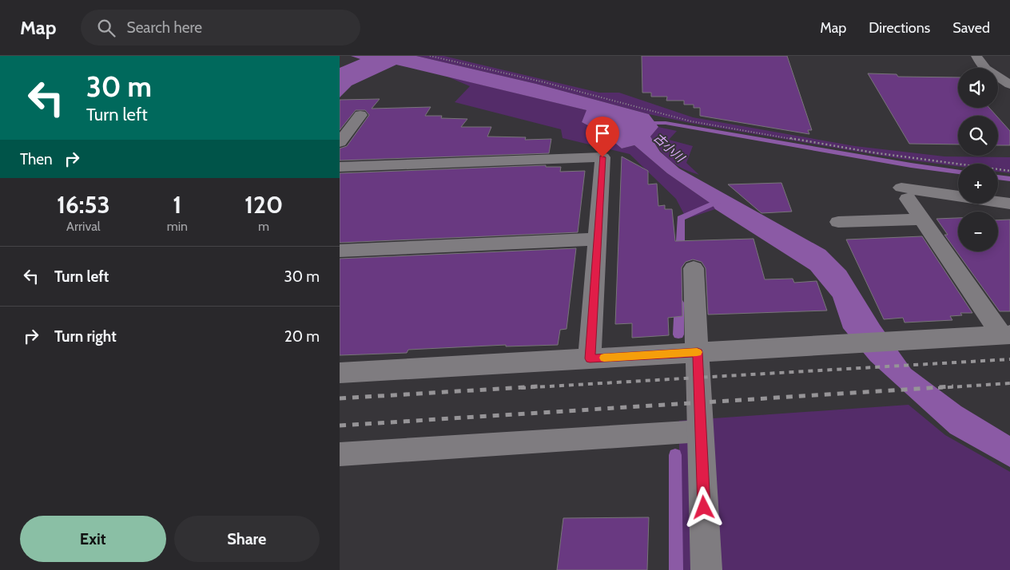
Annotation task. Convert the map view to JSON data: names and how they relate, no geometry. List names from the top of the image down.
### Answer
{
  "water": ["古小川"],
  "page": {
    "header": "Map",
    "search": "Search here",
    "nav": ["Map", "Directions", "Saved"],
    "turn": ["30 m", "Turn left"],
    "map_buttons": ["+", "−"],
    "then": "Then",
    "eta": [
      "16:53",
      "Arrival",
      "1",
      "min",
      "120",
      "m"
    ],
    "list": [
      {
        "name": "Turn left",
        "value": "30 m"
      },
      {
        "name": "Turn right",
        "value": "20 m"
      }
    ],
    "buttons": ["Exit", "Share"]
  }
}
